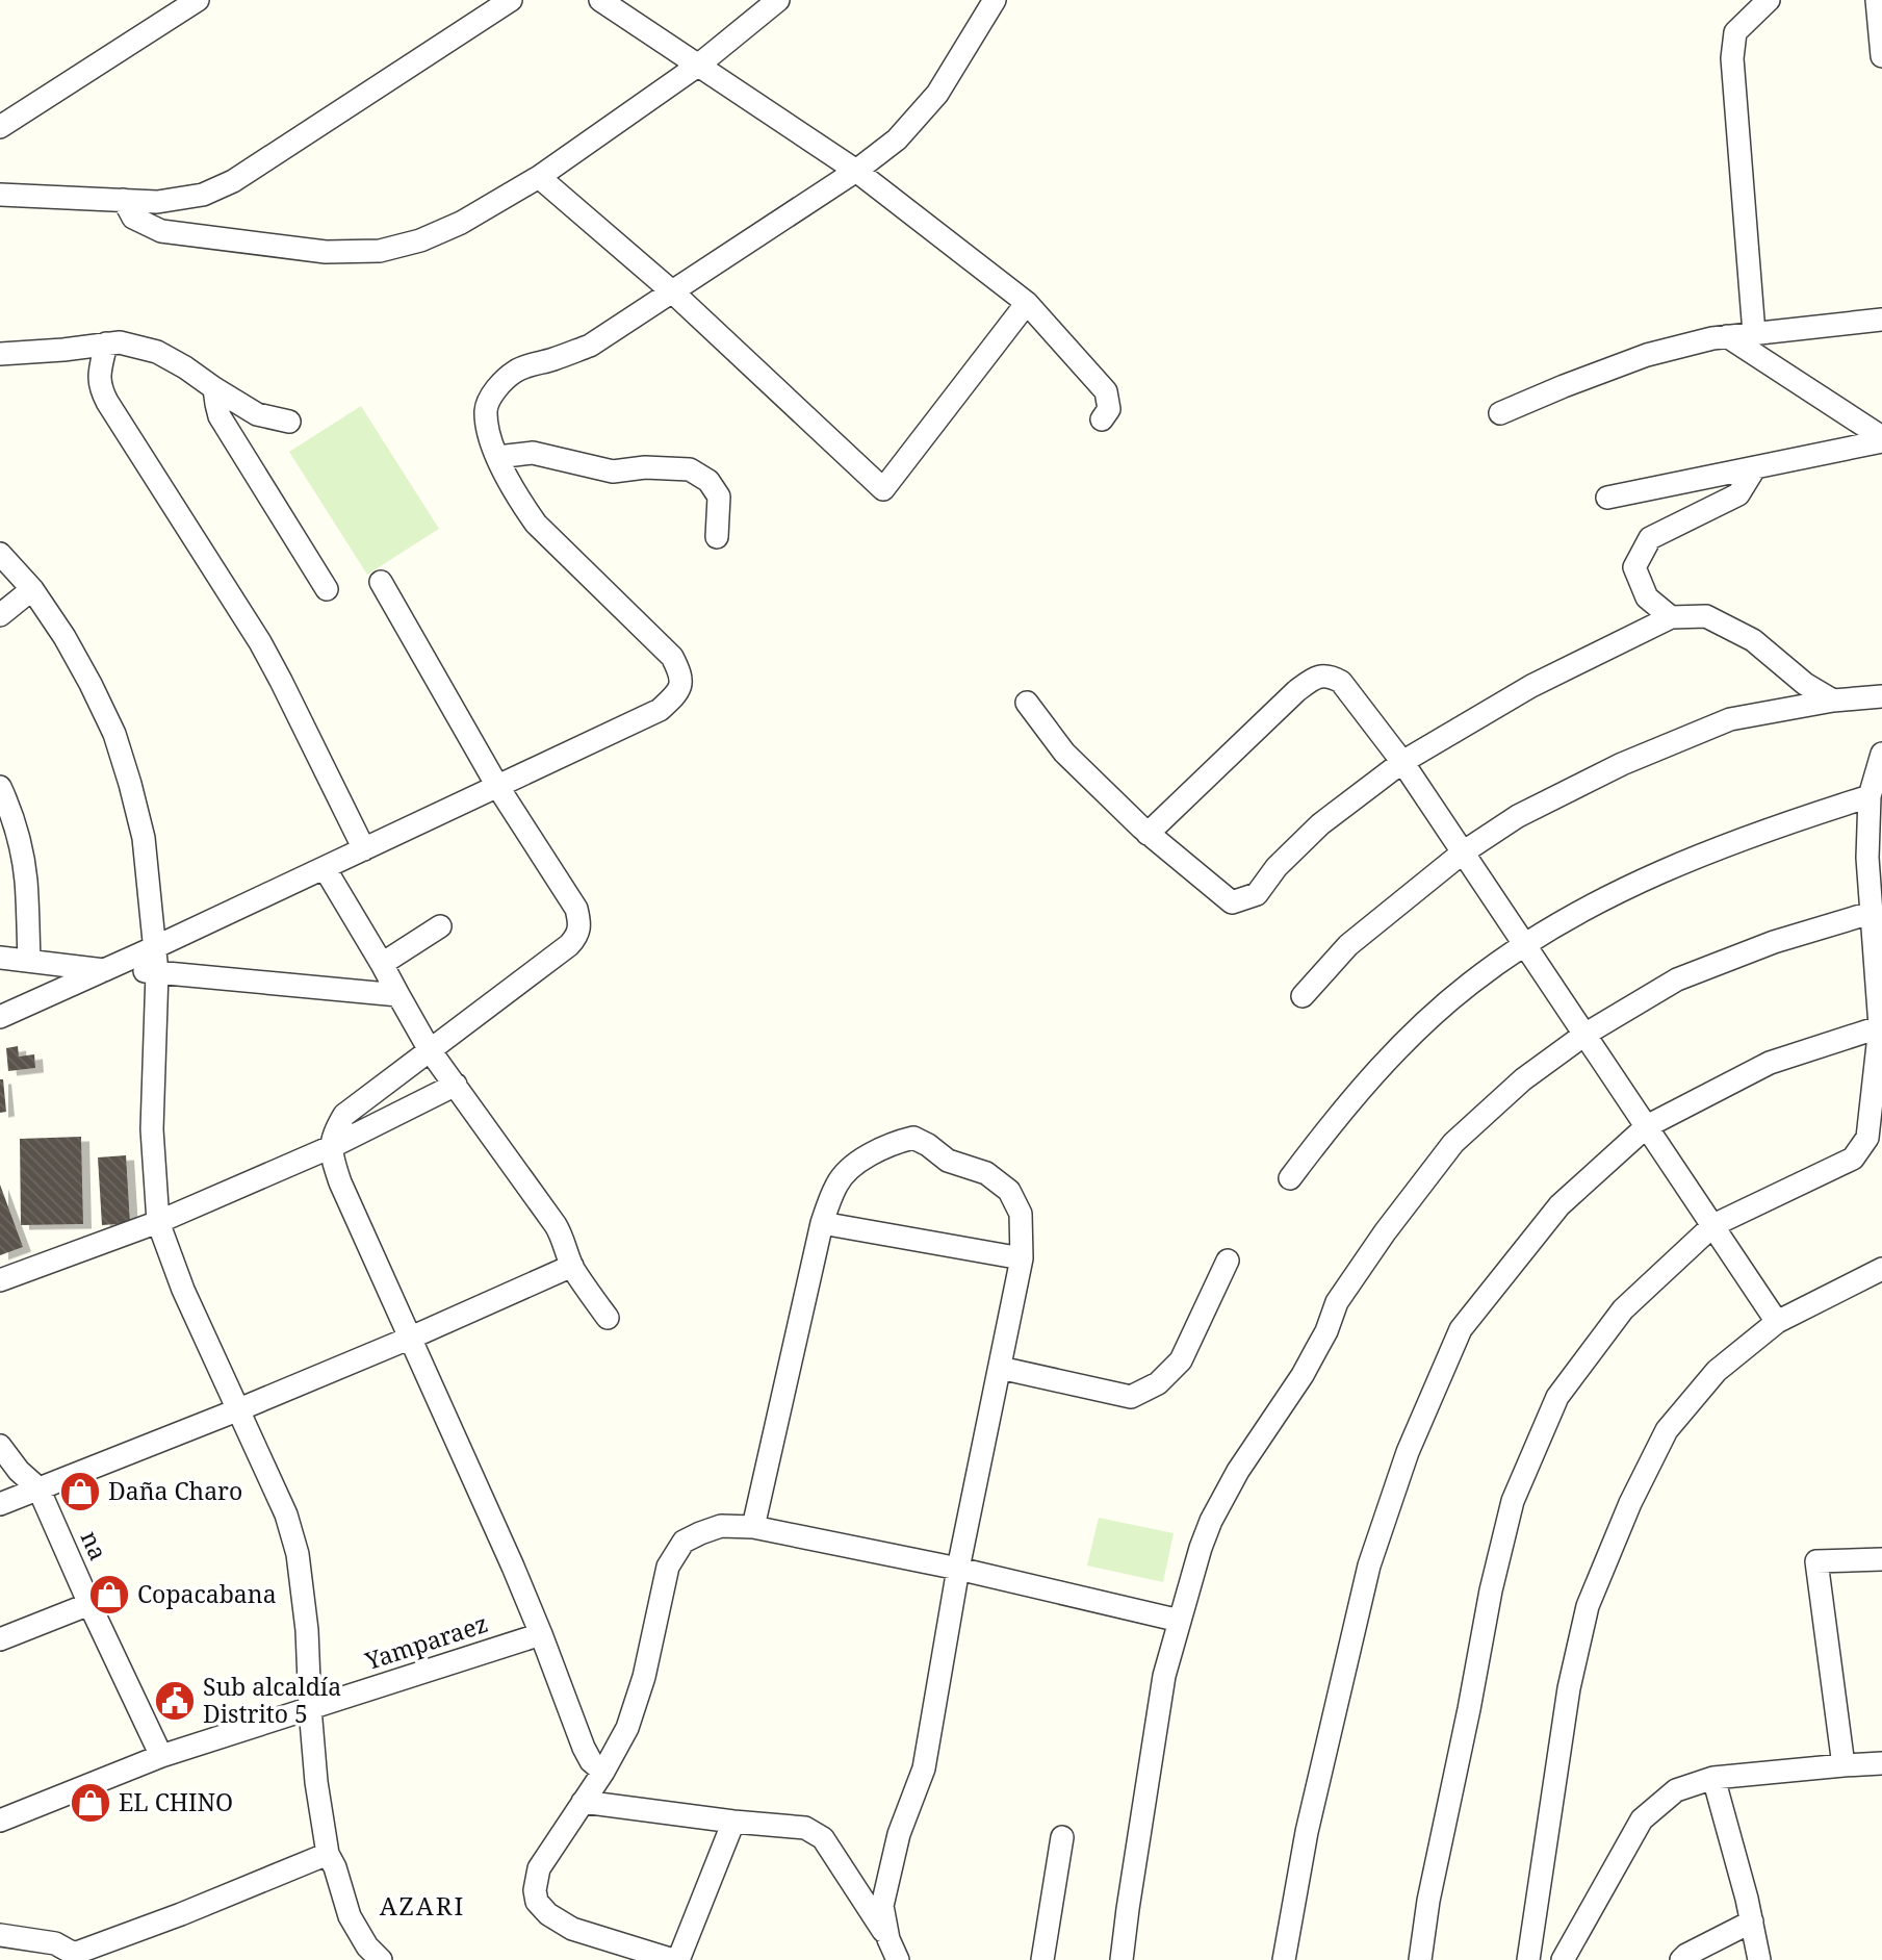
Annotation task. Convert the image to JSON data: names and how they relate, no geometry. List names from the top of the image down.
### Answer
{
  "streets": {
    "street": ["na", "Yamparaez"]
  },
  "crossings": [
    ["na", "Yamparaez"]
  ],
  "districts": ["AZARI"],
  "places": {
    "shop": ["Daña Charo", "Copacabana", "EL CHINO"],
    "public building": ["Sub alcaldía Distrito 5"]
  }
}
